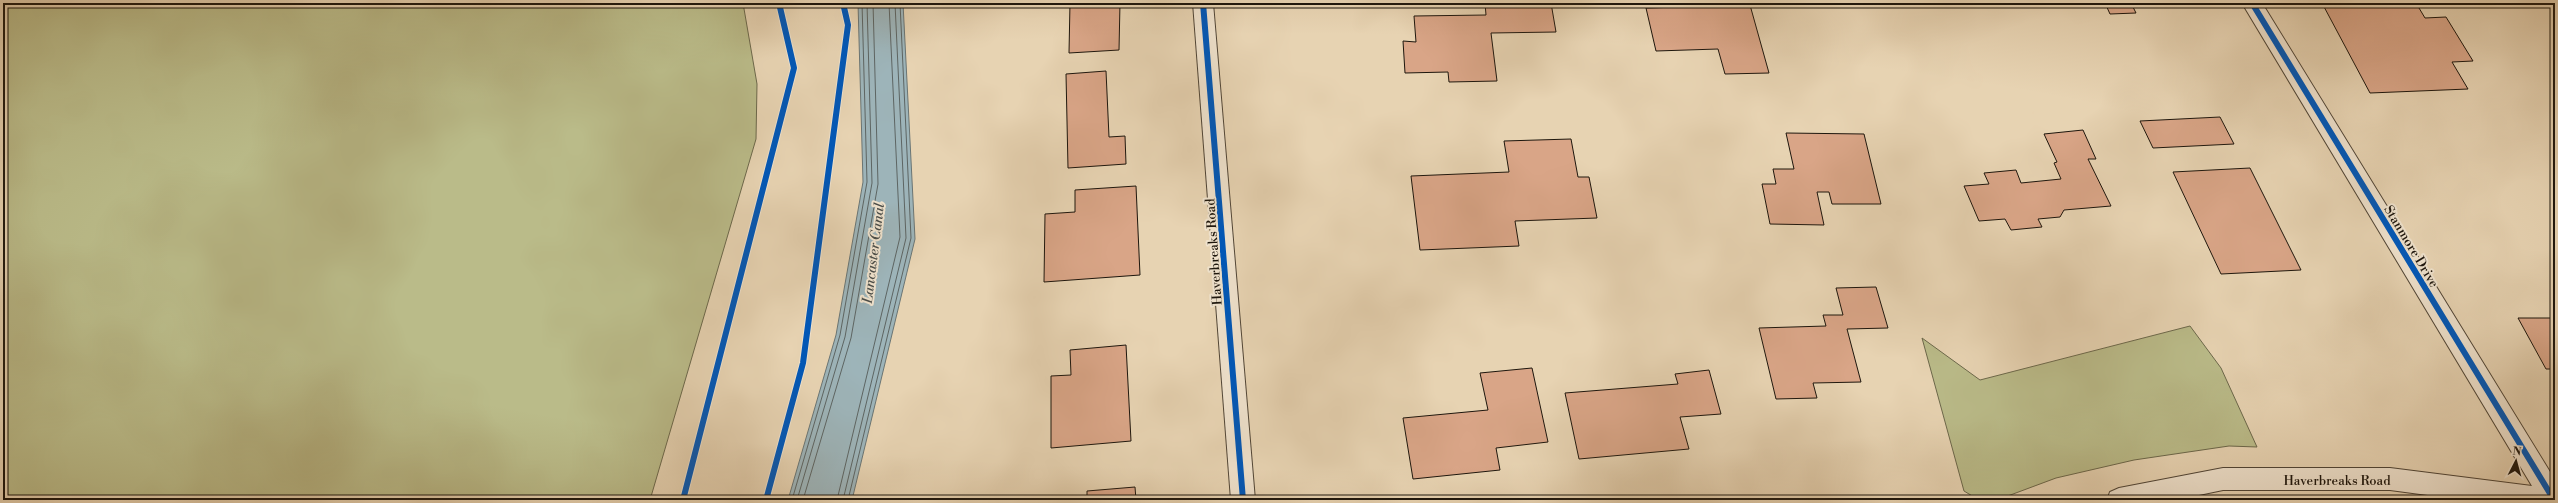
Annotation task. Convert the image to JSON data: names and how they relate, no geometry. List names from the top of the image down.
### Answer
{
  "streets": {
    "street": ["Stanmore Drive", "Haverbreaks Road"]
  },
  "crossings": [
    ["Stanmore Drive", "Haverbreaks Road"]
  ],
  "water": ["Lancaster Canal"],
  "north": "top"
}
